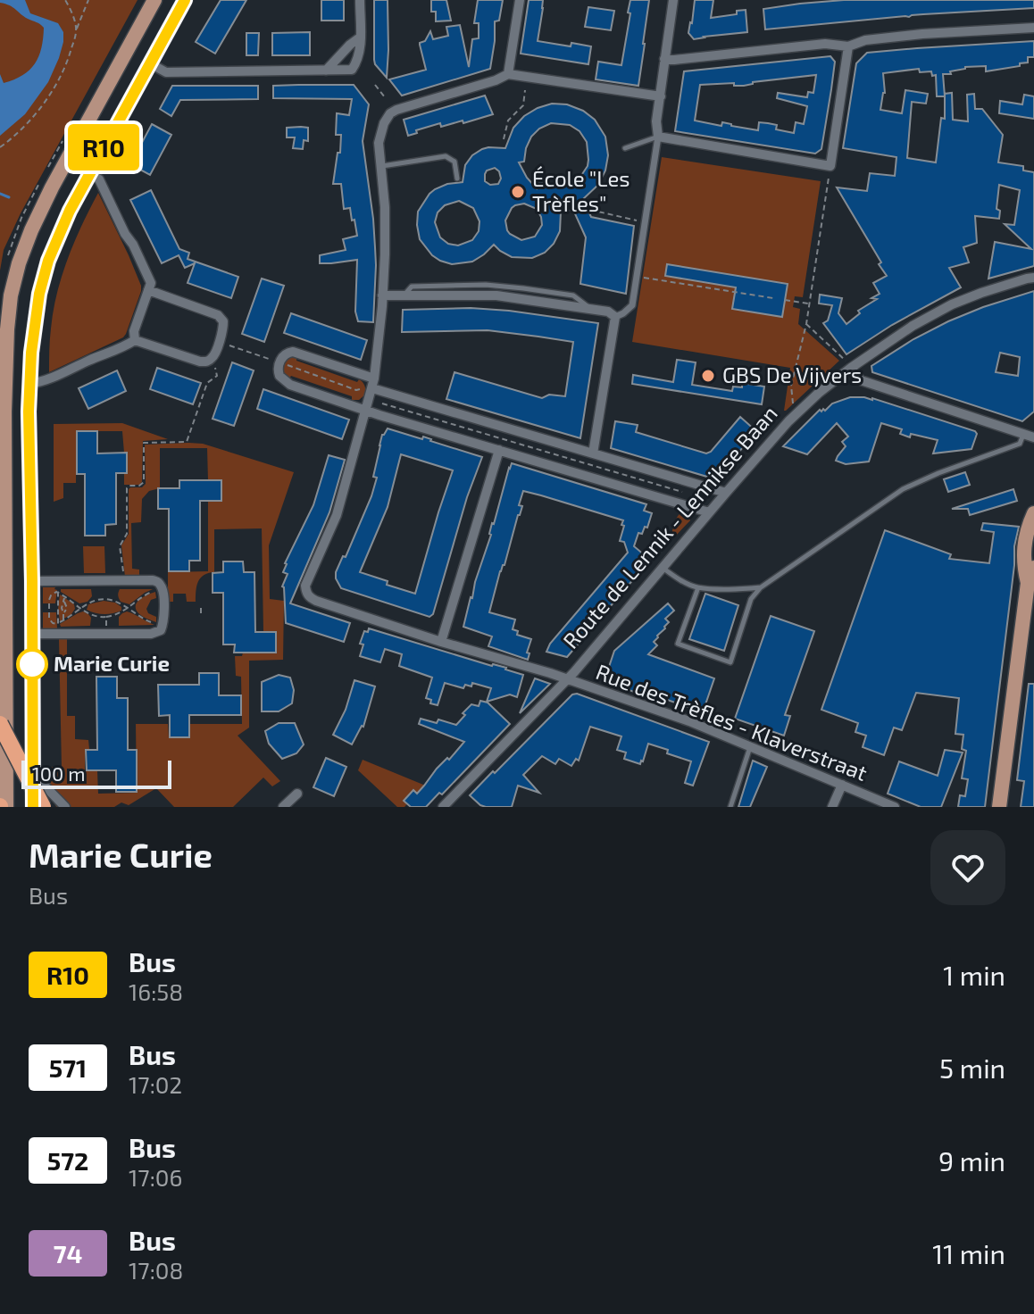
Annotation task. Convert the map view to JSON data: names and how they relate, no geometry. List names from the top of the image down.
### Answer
{
  "streets": {
    "street": ["Route de Lennik - Lennikse Baan", "Rue des Trèfles - Klaverstraat"]
  },
  "crossings": [
    ["Route de Lennik - Lennikse Baan", "Rue des Trèfles - Klaverstraat"]
  ],
  "places": ["École \"Les Trèfles\"", "GBS De Vijvers", "Marie Curie"],
  "lines": ["bus line R10"],
  "scale_bar": "100 m",
  "page": {
    "on_map": "R10",
    "scale": "100 m",
    "heading": ["Marie Curie", "Bus"],
    "list": [
      {
        "mark": "R10",
        "name": "Bus",
        "note": "16:58",
        "value": "1 min"
      },
      {
        "mark": "571",
        "name": "Bus",
        "note": "17:02",
        "value": "5 min"
      },
      {
        "mark": "572",
        "name": "Bus",
        "note": "17:06",
        "value": "9 min"
      },
      {
        "mark": "74",
        "name": "Bus",
        "note": "17:08",
        "value": "11 min"
      }
    ]
  }
}
